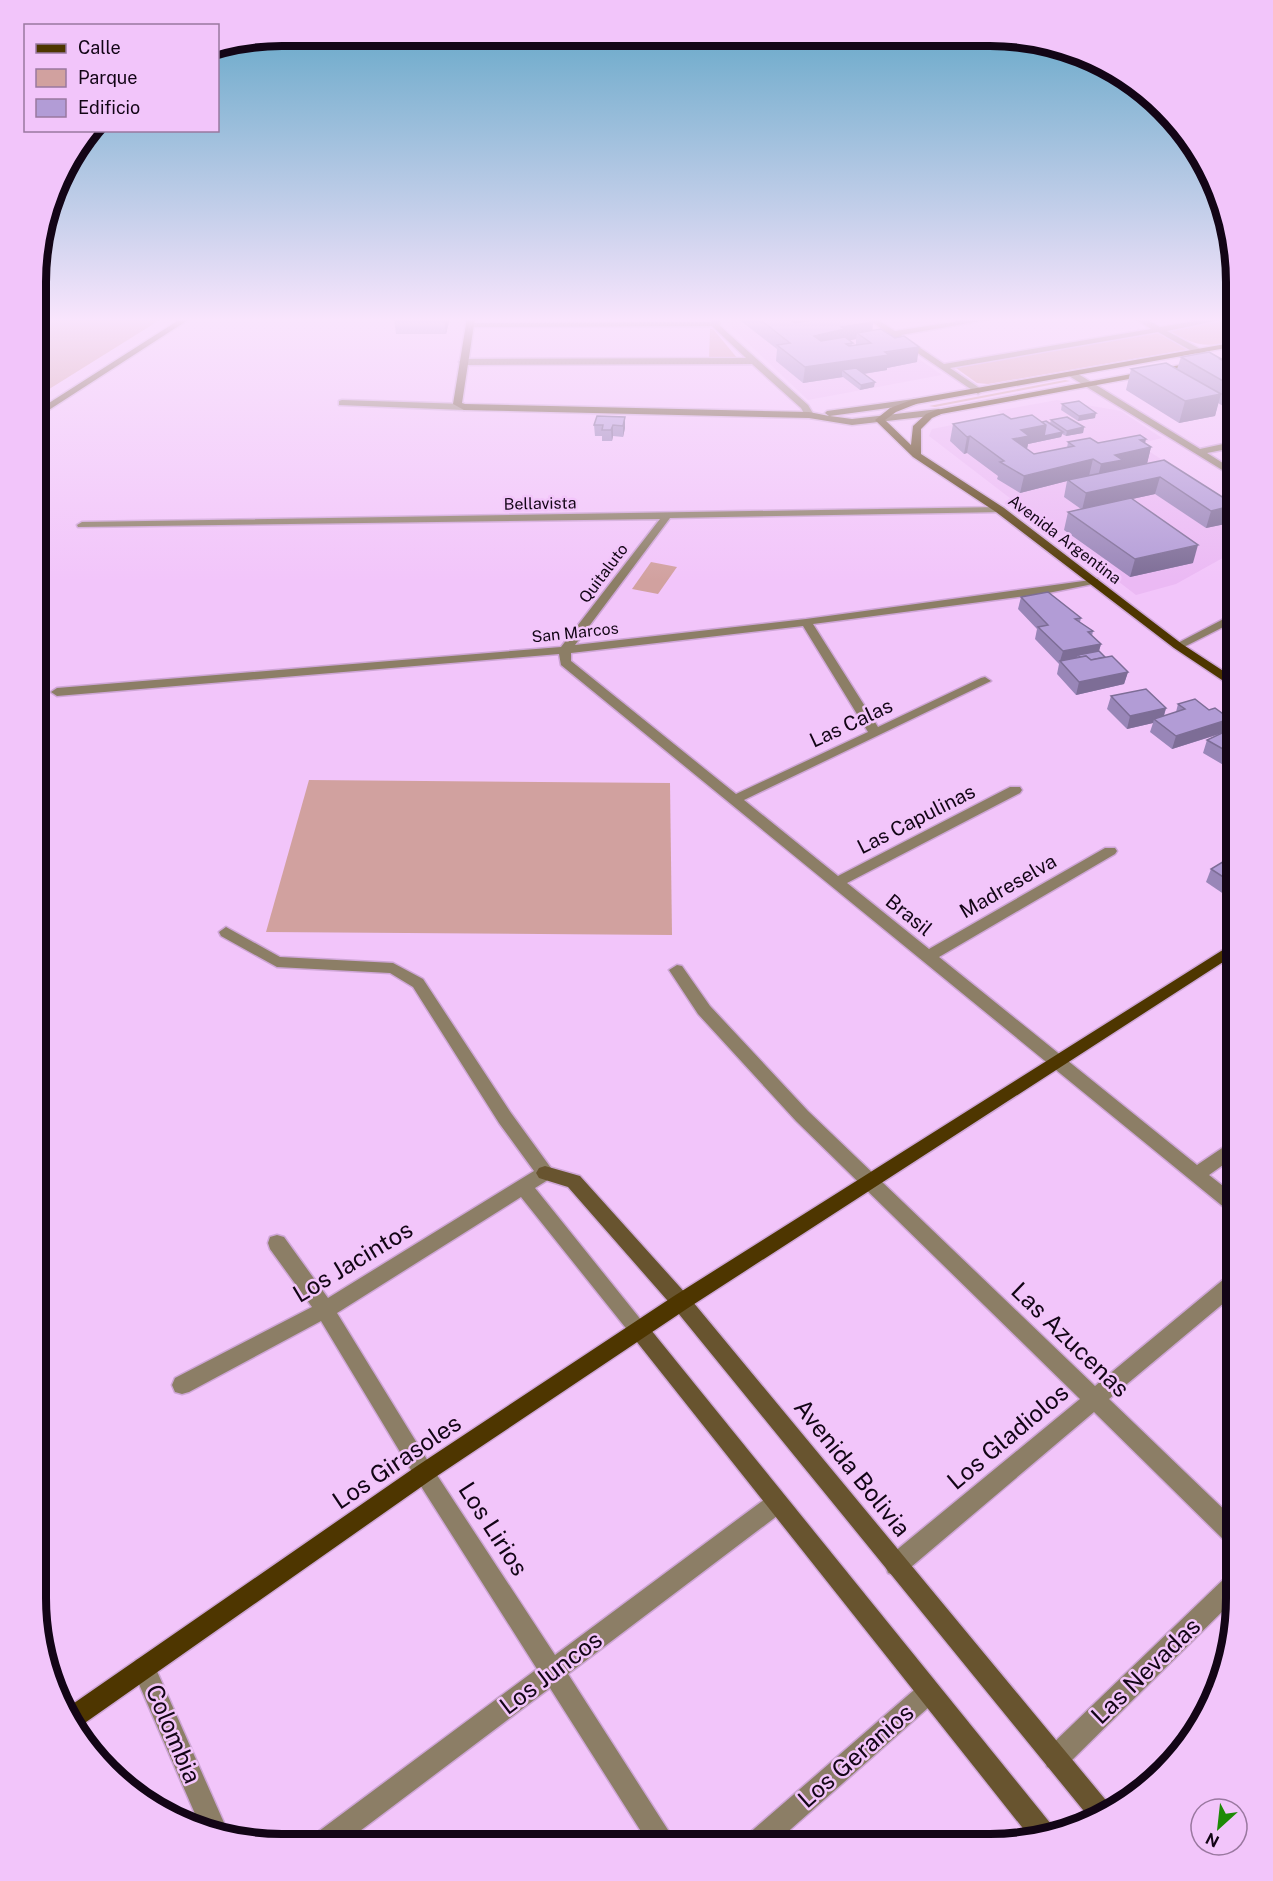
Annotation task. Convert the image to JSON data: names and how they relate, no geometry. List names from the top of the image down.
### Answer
{
  "streets": {
    "main road": ["Avenida Argentina", "Los Girasoles"],
    "street": [
      "Bellavista",
      "Quitaluto",
      "San Marcos",
      "Las Calas",
      "Las Capulinas",
      "Madreselva",
      "Brasil",
      "Los Jacintos",
      "Las Azucenas",
      "Los Gladiolos",
      "Avenida Bolivia",
      "Los Lirios",
      "Las Nevadas",
      "Los Juncos",
      "Colombia",
      "Los Geranios"
    ]
  },
  "crossings": [
    ["Bellavista", "Avenida Argentina"],
    ["Bellavista", "Quitaluto"],
    ["Avenida Argentina", "San Marcos"],
    ["Quitaluto", "San Marcos"],
    ["Quitaluto", "Brasil"],
    ["San Marcos", "Brasil"],
    ["Las Calas", "Brasil"],
    ["Las Capulinas", "Brasil"],
    ["Madreselva", "Brasil"],
    ["Los Jacintos", "Avenida Bolivia"],
    ["Los Jacintos", "Los Lirios"],
    ["Las Azucenas", "Los Gladiolos"],
    ["Los Gladiolos", "Avenida Bolivia"],
    ["Los Girasoles", "Avenida Bolivia"],
    ["Los Girasoles", "Los Lirios"],
    ["Los Girasoles", "Colombia"],
    ["Avenida Bolivia", "Las Nevadas"],
    ["Los Lirios", "Los Juncos"]
  ],
  "legend": ["Calle", "Parque", "Edificio"],
  "north": "bottom left"
}
